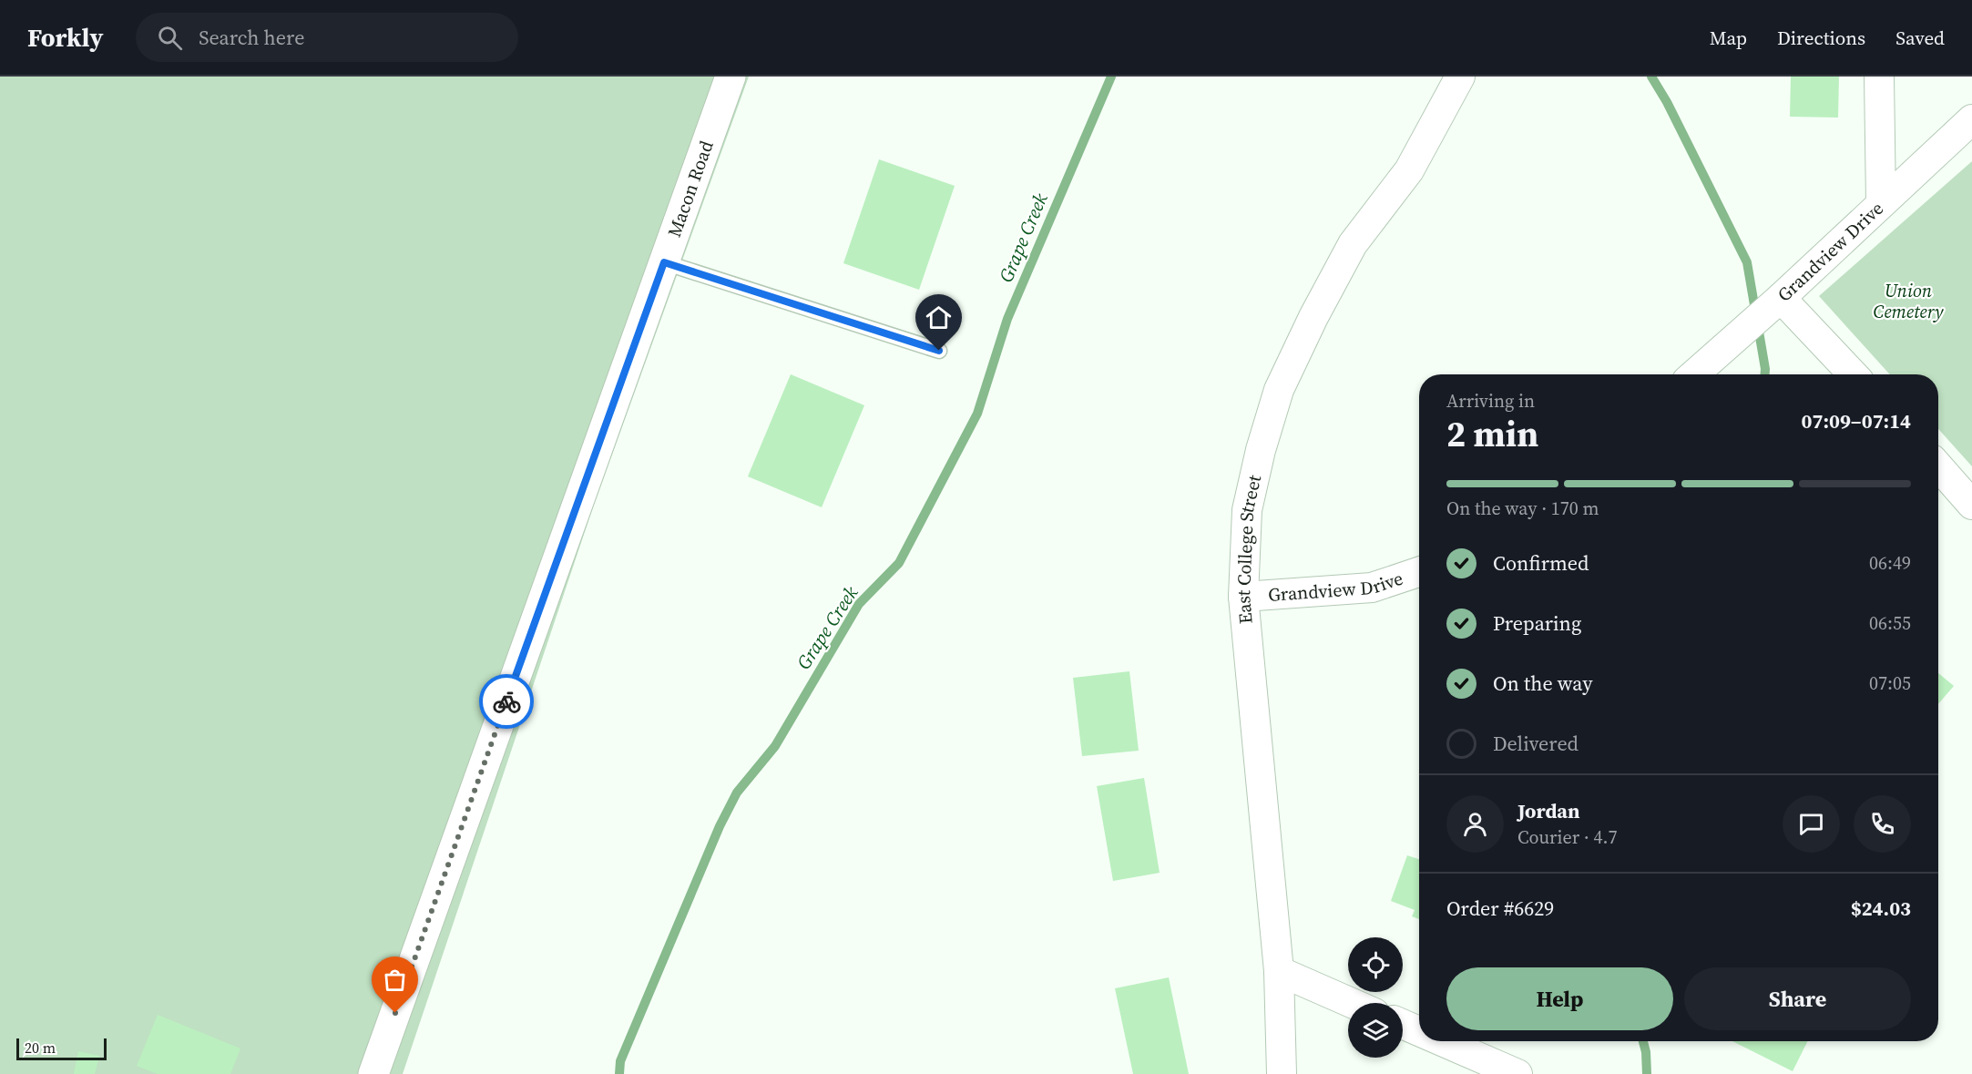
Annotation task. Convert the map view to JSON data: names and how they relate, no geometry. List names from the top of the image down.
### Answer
{
  "streets": {
    "main road": ["Macon Road"],
    "street": ["Grandview Drive", "East College Street"]
  },
  "crossings": [
    ["Grandview Drive", "East College Street"]
  ],
  "water": ["Grape Creek"],
  "parks": ["Union Cemetery"],
  "scale_bar": "20 m",
  "page": {
    "header": "Forkly",
    "search": "Search here",
    "nav": ["Map", "Directions", "Saved"],
    "heading": ["2 min", "Arriving in", "07:09–07:14"],
    "panel": [
      "Jordan",
      "Courier · 4.7",
      "Order #6629",
      "$24.03"
    ],
    "bar": "On the way · 170 m",
    "list": [
      ["Confirmed", "06:49"],
      ["Preparing", "06:55"],
      ["On the way", "07:05"],
      "Delivered"
    ],
    "buttons": ["Help", "Share"],
    "scale": "20 m"
  }
}
